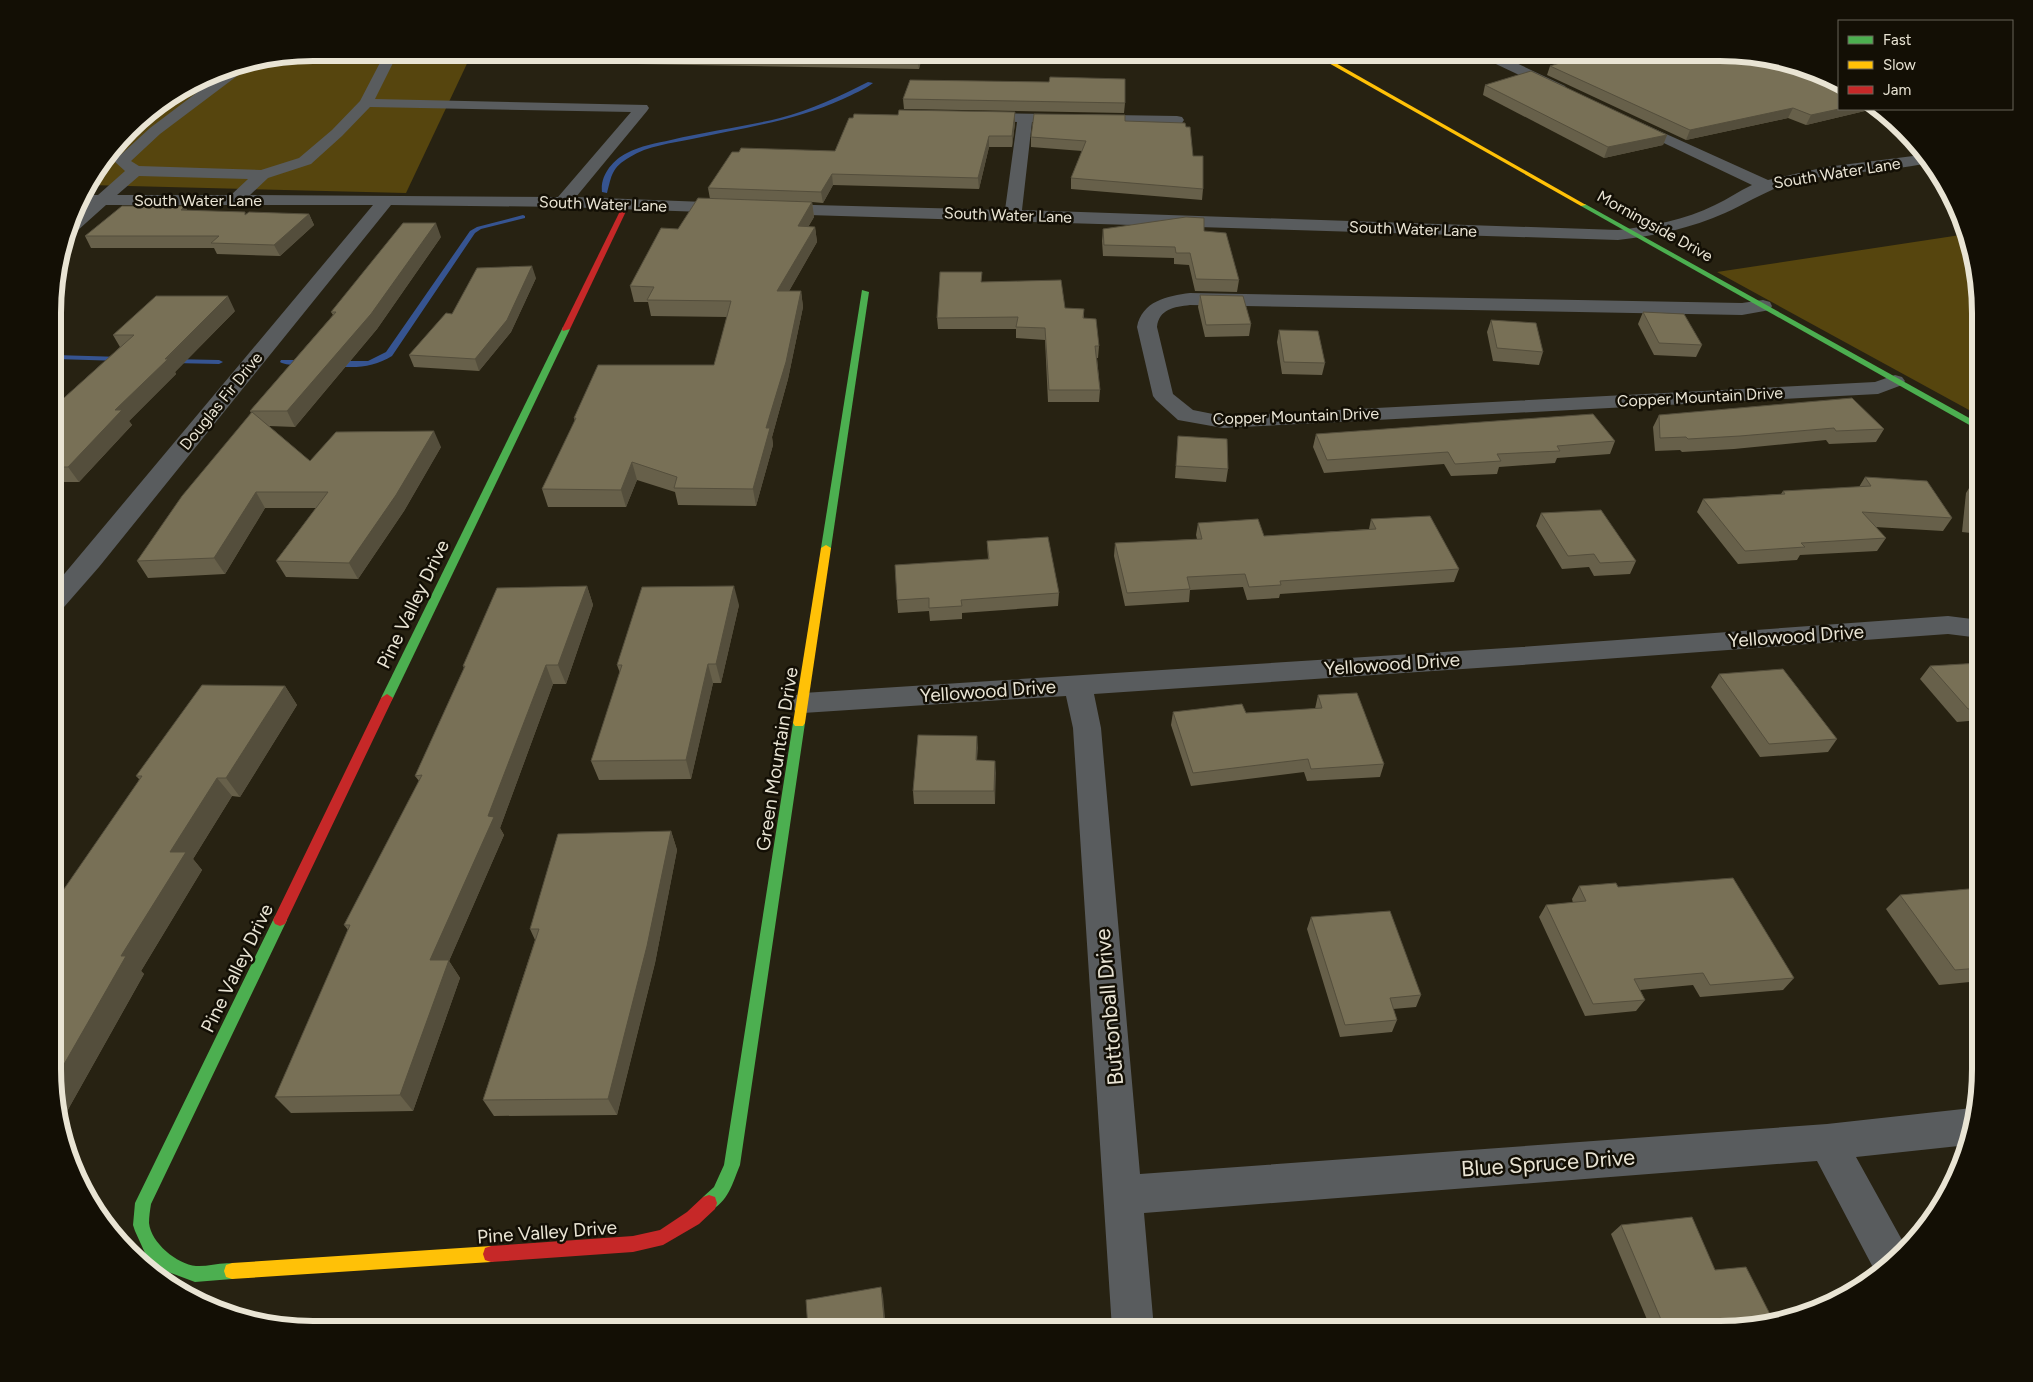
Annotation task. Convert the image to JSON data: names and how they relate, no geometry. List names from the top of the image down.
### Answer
{
  "streets": {
    "street": [
      "South Water Lane",
      "Morningside Drive",
      "Copper Mountain Drive",
      "Douglas Fir Drive",
      "Pine Valley Drive",
      "Yellowood Drive",
      "Green Mountain Drive",
      "Buttonball Drive",
      "Blue Spruce Drive"
    ]
  },
  "crossings": [
    ["South Water Lane", "Morningside Drive"],
    ["South Water Lane", "Douglas Fir Drive"],
    ["South Water Lane", "Pine Valley Drive"],
    ["Morningside Drive", "Copper Mountain Drive"],
    ["Pine Valley Drive", "Green Mountain Drive"],
    ["Yellowood Drive", "Green Mountain Drive"],
    ["Yellowood Drive", "Buttonball Drive"],
    ["Buttonball Drive", "Blue Spruce Drive"]
  ],
  "legend": ["Fast", "Slow", "Jam"]
}
